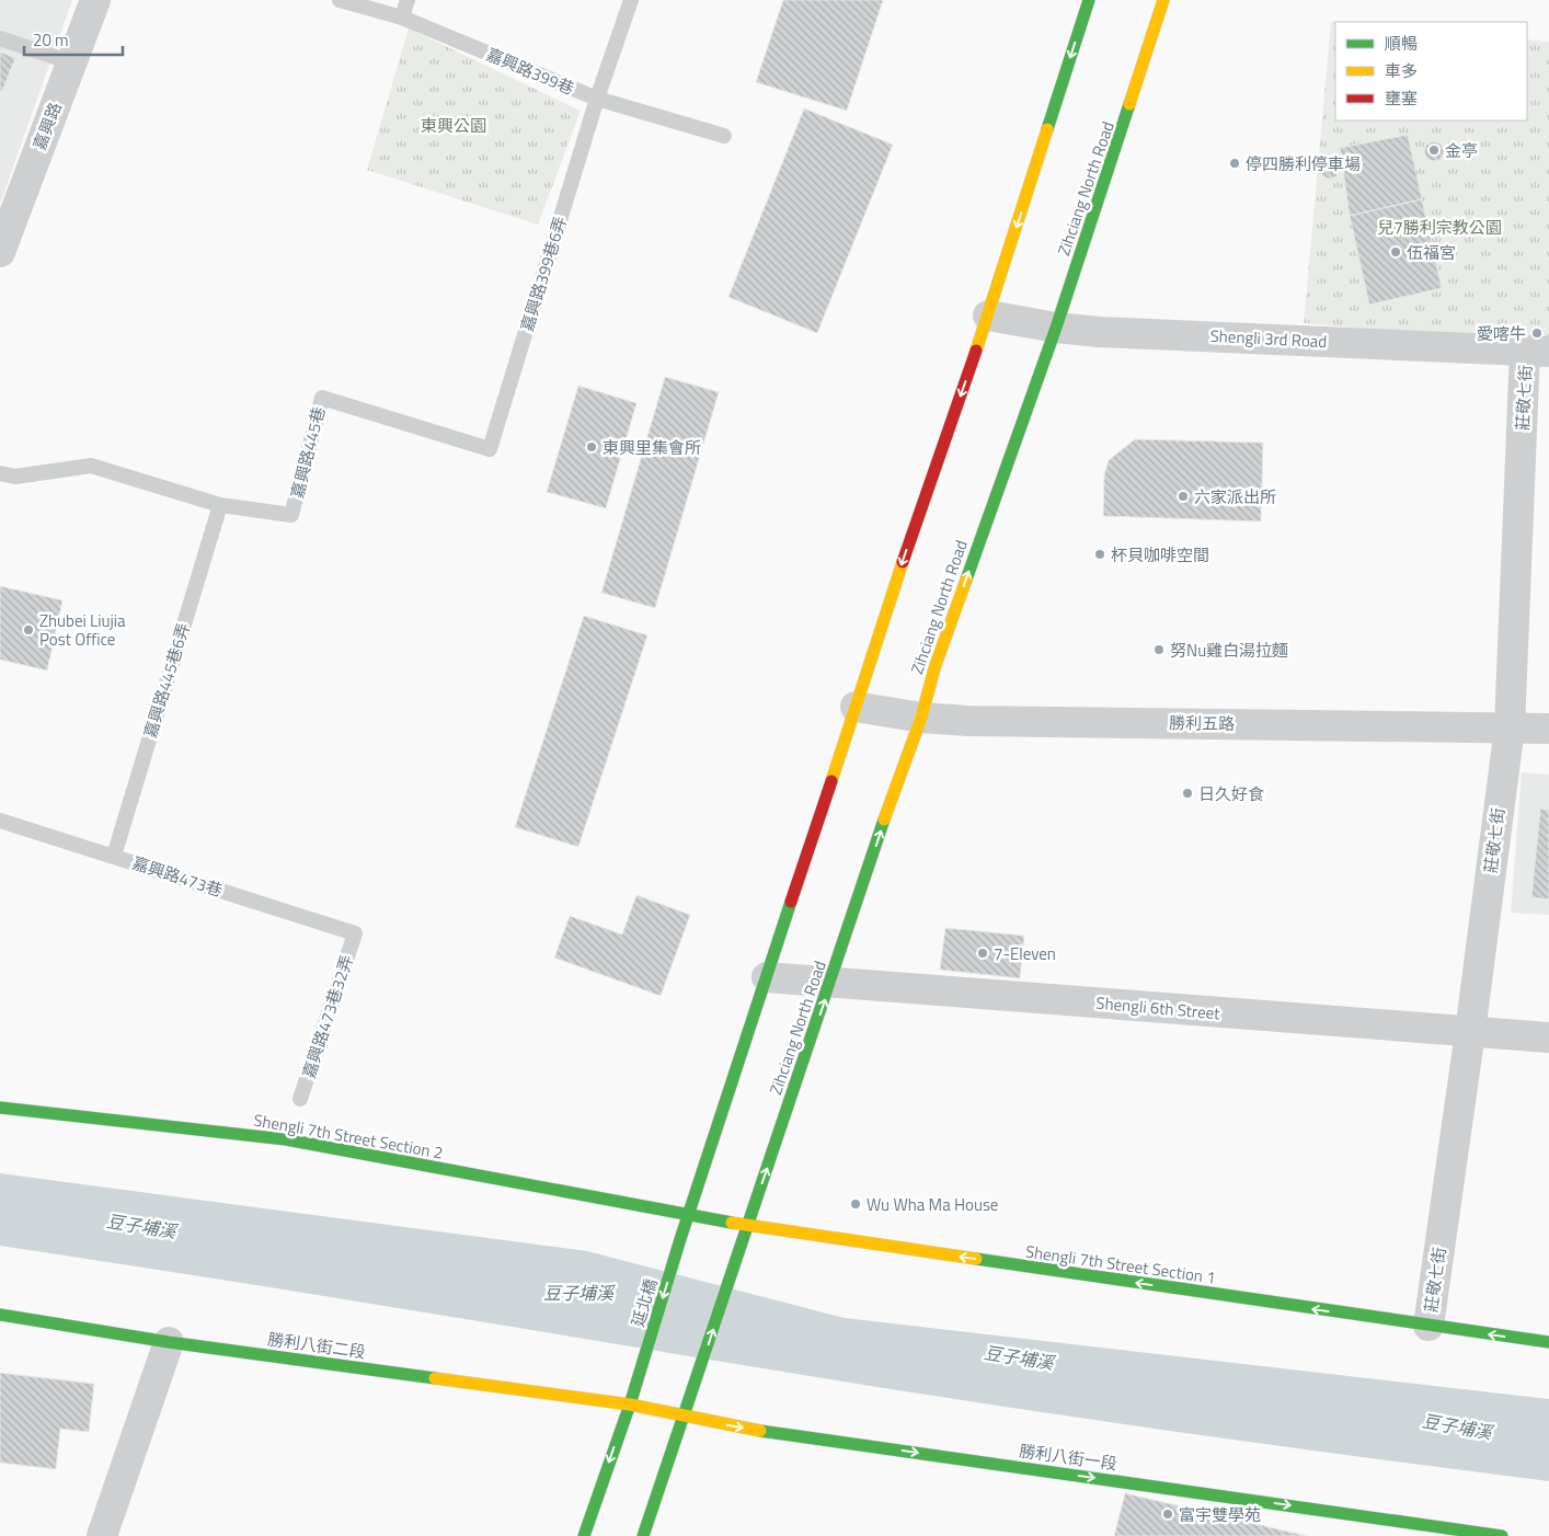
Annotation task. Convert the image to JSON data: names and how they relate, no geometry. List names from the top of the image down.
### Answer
{
  "streets": {
    "main road": [
      "Zihciang North Road",
      "Shengli 7th Street Section 2",
      "Shengli 7th Street Section 1",
      "延北橋",
      "勝利八街二段",
      "勝利八街一段"
    ],
    "street": [
      "嘉興路",
      "Shengli 3rd Road",
      "莊敬七街",
      "勝利五路",
      "Shengli 6th Street"
    ],
    "lane": [
      "嘉興路399巷",
      "嘉興路399巷6弄",
      "嘉興路445巷",
      "嘉興路445巷6弄",
      "嘉興路473巷",
      "嘉興路473巷32弄"
    ]
  },
  "crossings": [
    ["嘉興路399巷", "嘉興路399巷6弄"],
    ["Zihciang North Road", "Shengli 3rd Road"],
    ["Zihciang North Road", "勝利五路"],
    ["Zihciang North Road", "Shengli 6th Street"],
    ["Zihciang North Road", "Shengli 7th Street Section 1"],
    ["Zihciang North Road", "勝利八街一段"],
    ["嘉興路399巷6弄", "嘉興路445巷"],
    ["Shengli 3rd Road", "莊敬七街"],
    ["莊敬七街", "勝利五路"],
    ["莊敬七街", "Shengli 6th Street"],
    ["莊敬七街", "Shengli 7th Street Section 1"],
    ["嘉興路445巷", "嘉興路445巷6弄"],
    ["嘉興路445巷6弄", "嘉興路473巷"],
    ["嘉興路473巷", "嘉興路473巷32弄"],
    ["Shengli 7th Street Section 2", "Shengli 7th Street Section 1"],
    ["Shengli 7th Street Section 2", "延北橋"],
    ["Shengli 7th Street Section 1", "延北橋"],
    ["延北橋", "勝利八街二段"],
    ["延北橋", "勝利八街一段"],
    ["勝利八街二段", "勝利八街一段"]
  ],
  "one_way": ["Shengli 7th Street Section 1", "延北橋", "勝利八街一段"],
  "water": ["豆子埔溪"],
  "parks": ["東興公園", "兒7勝利宗教公園"],
  "places": [
    "金亭",
    "停四勝利停車場",
    "伍福宮",
    "愛喀牛",
    "東興里集會所",
    "六家派出所",
    "杯貝咖啡空間",
    "Zhubei Liujia Post Office",
    "努Nu雞白湯拉麵",
    "日久好食",
    "7-Eleven",
    "Wu Wha Ma House",
    "富宇雙學苑"
  ],
  "legend": ["順暢", "車多", "壅塞"],
  "scale_bar": "20 m"
}
